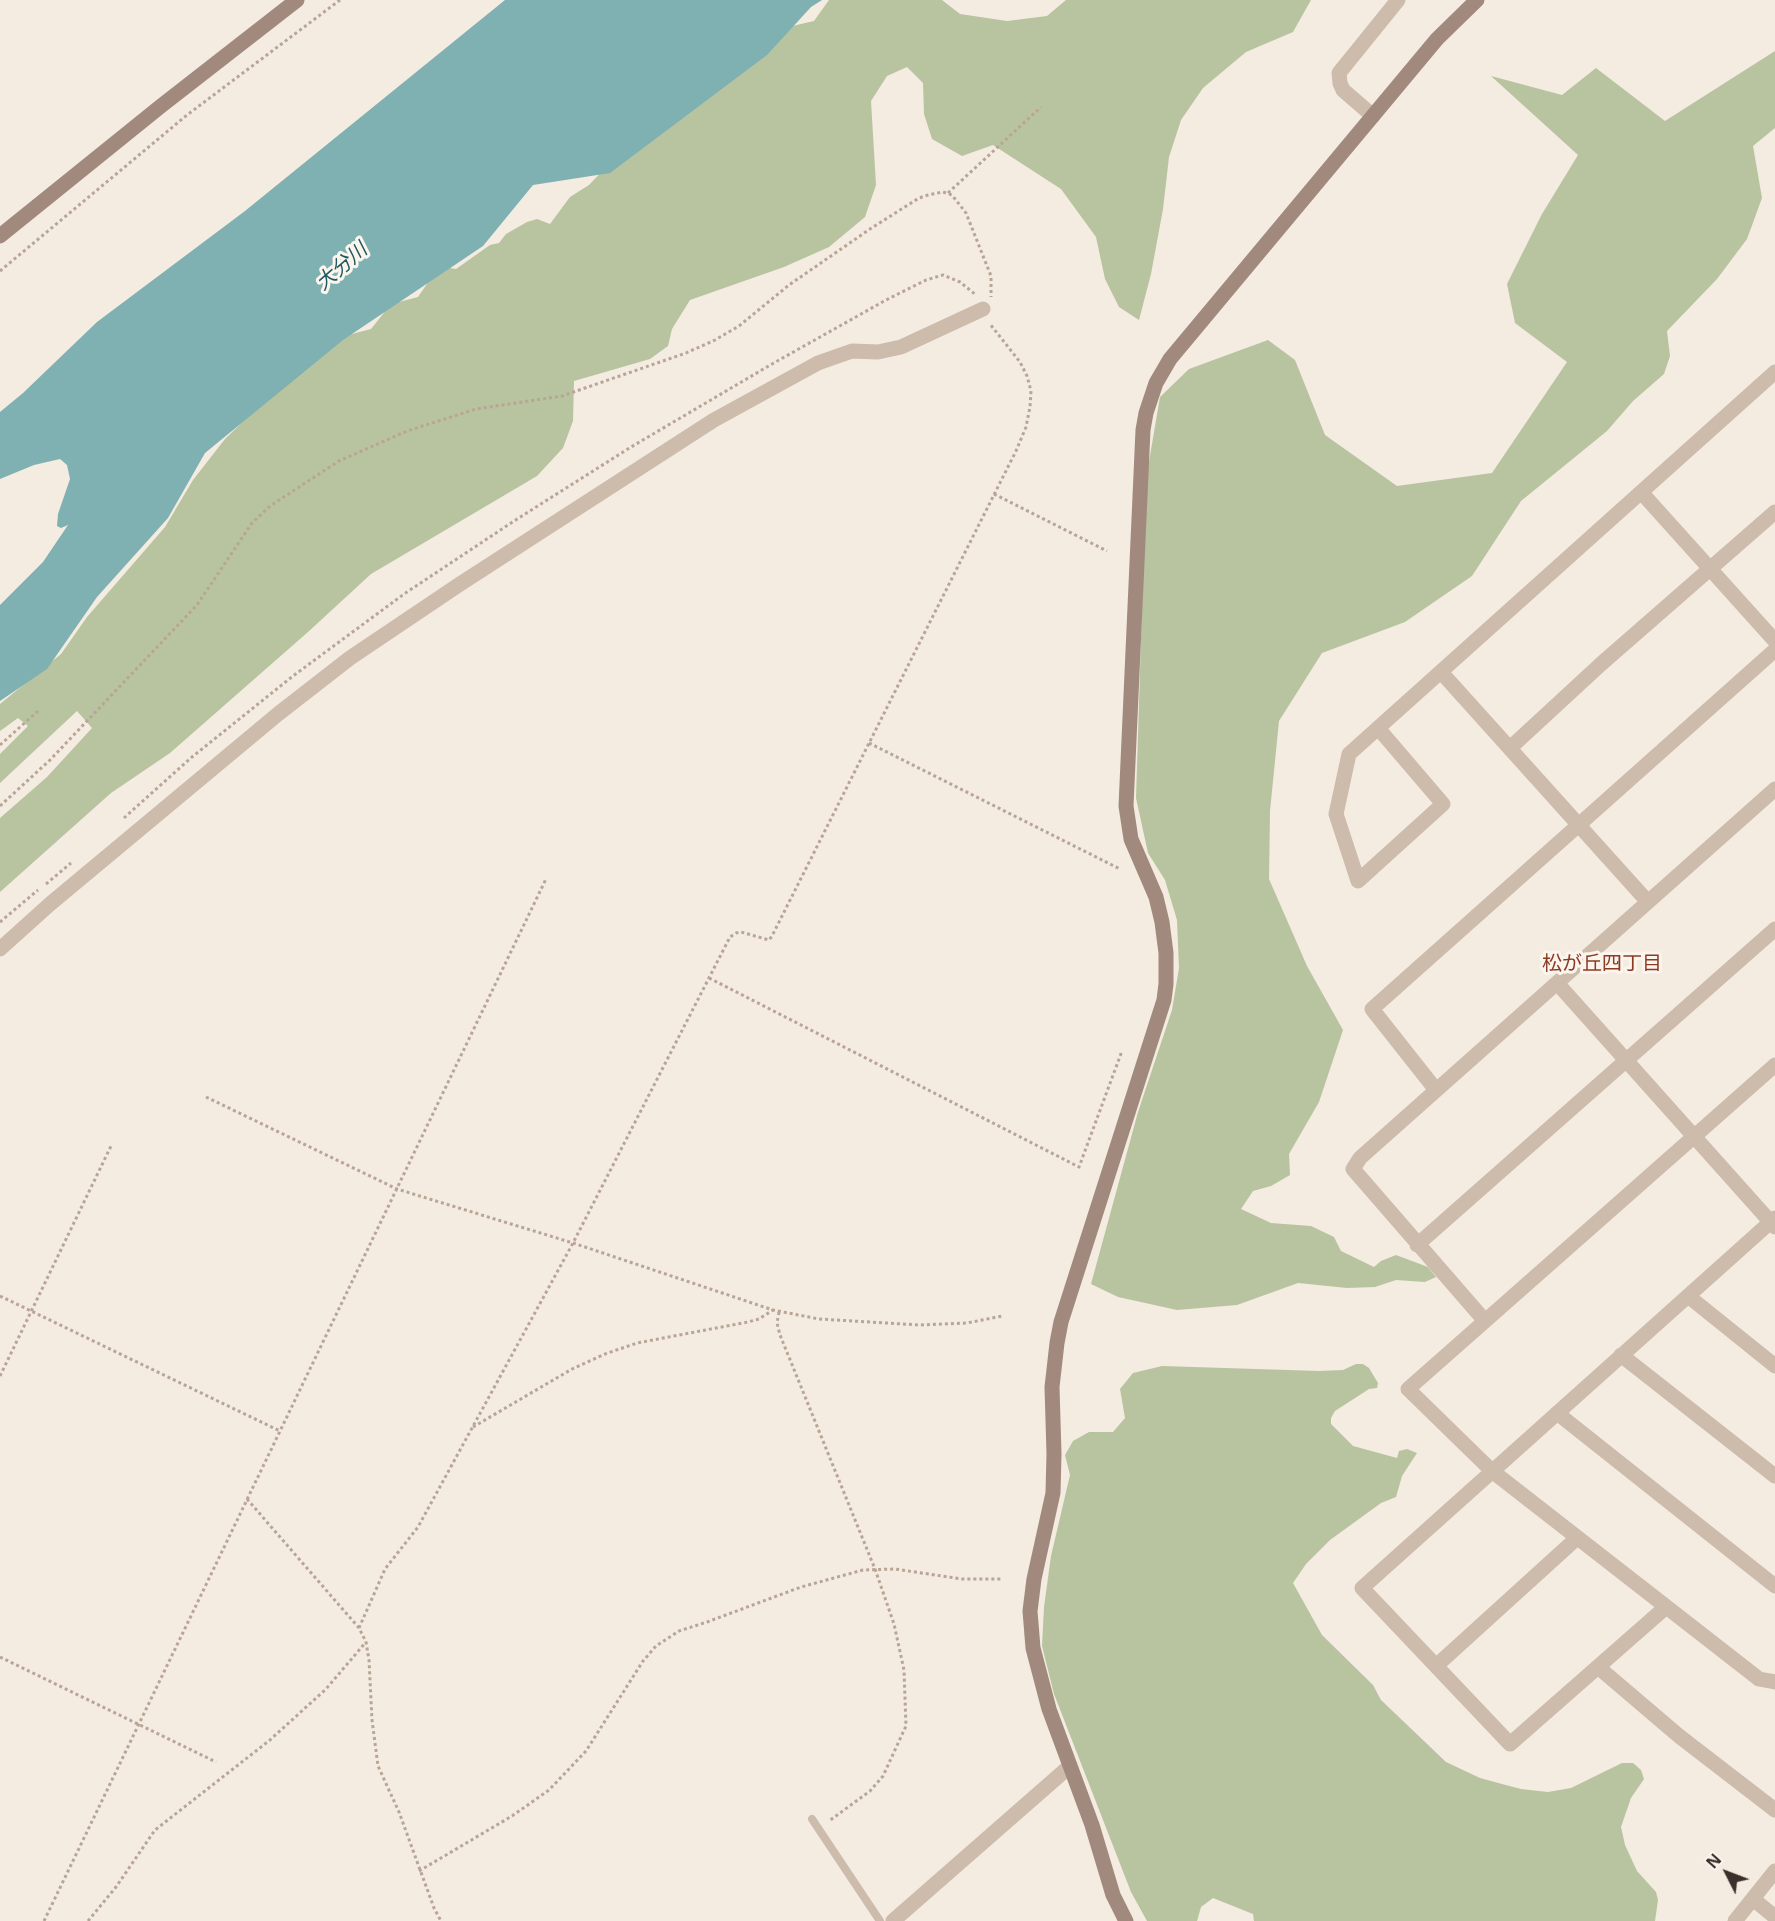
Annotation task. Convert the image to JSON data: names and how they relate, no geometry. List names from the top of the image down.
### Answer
{
  "districts": ["松が丘四丁目"],
  "water": ["大分川"],
  "north": "top left"
}
